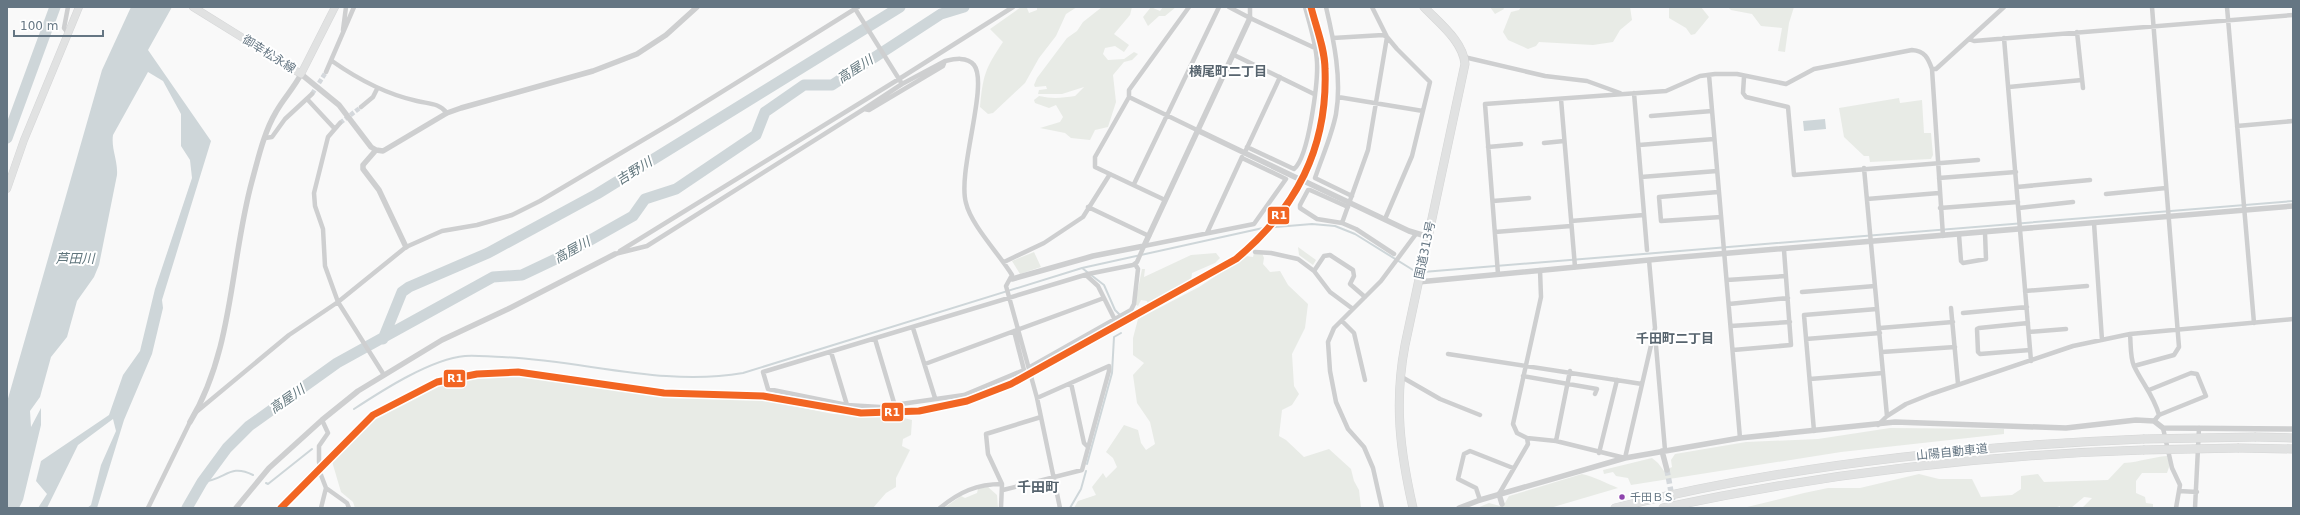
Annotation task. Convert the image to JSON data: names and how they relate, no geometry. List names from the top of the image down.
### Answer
{
  "streets": {
    "highway": ["国道313号", "山陽自動車道"],
    "main road": ["御幸松永線"]
  },
  "districts": ["横尾町二丁目", "千田町二丁目", "千田町"],
  "water": ["高屋川", "吉野川", "芦田川"],
  "places": ["千田ＢＳ"],
  "lines": ["transit line R1"],
  "scale_bar": "100 m"
}
